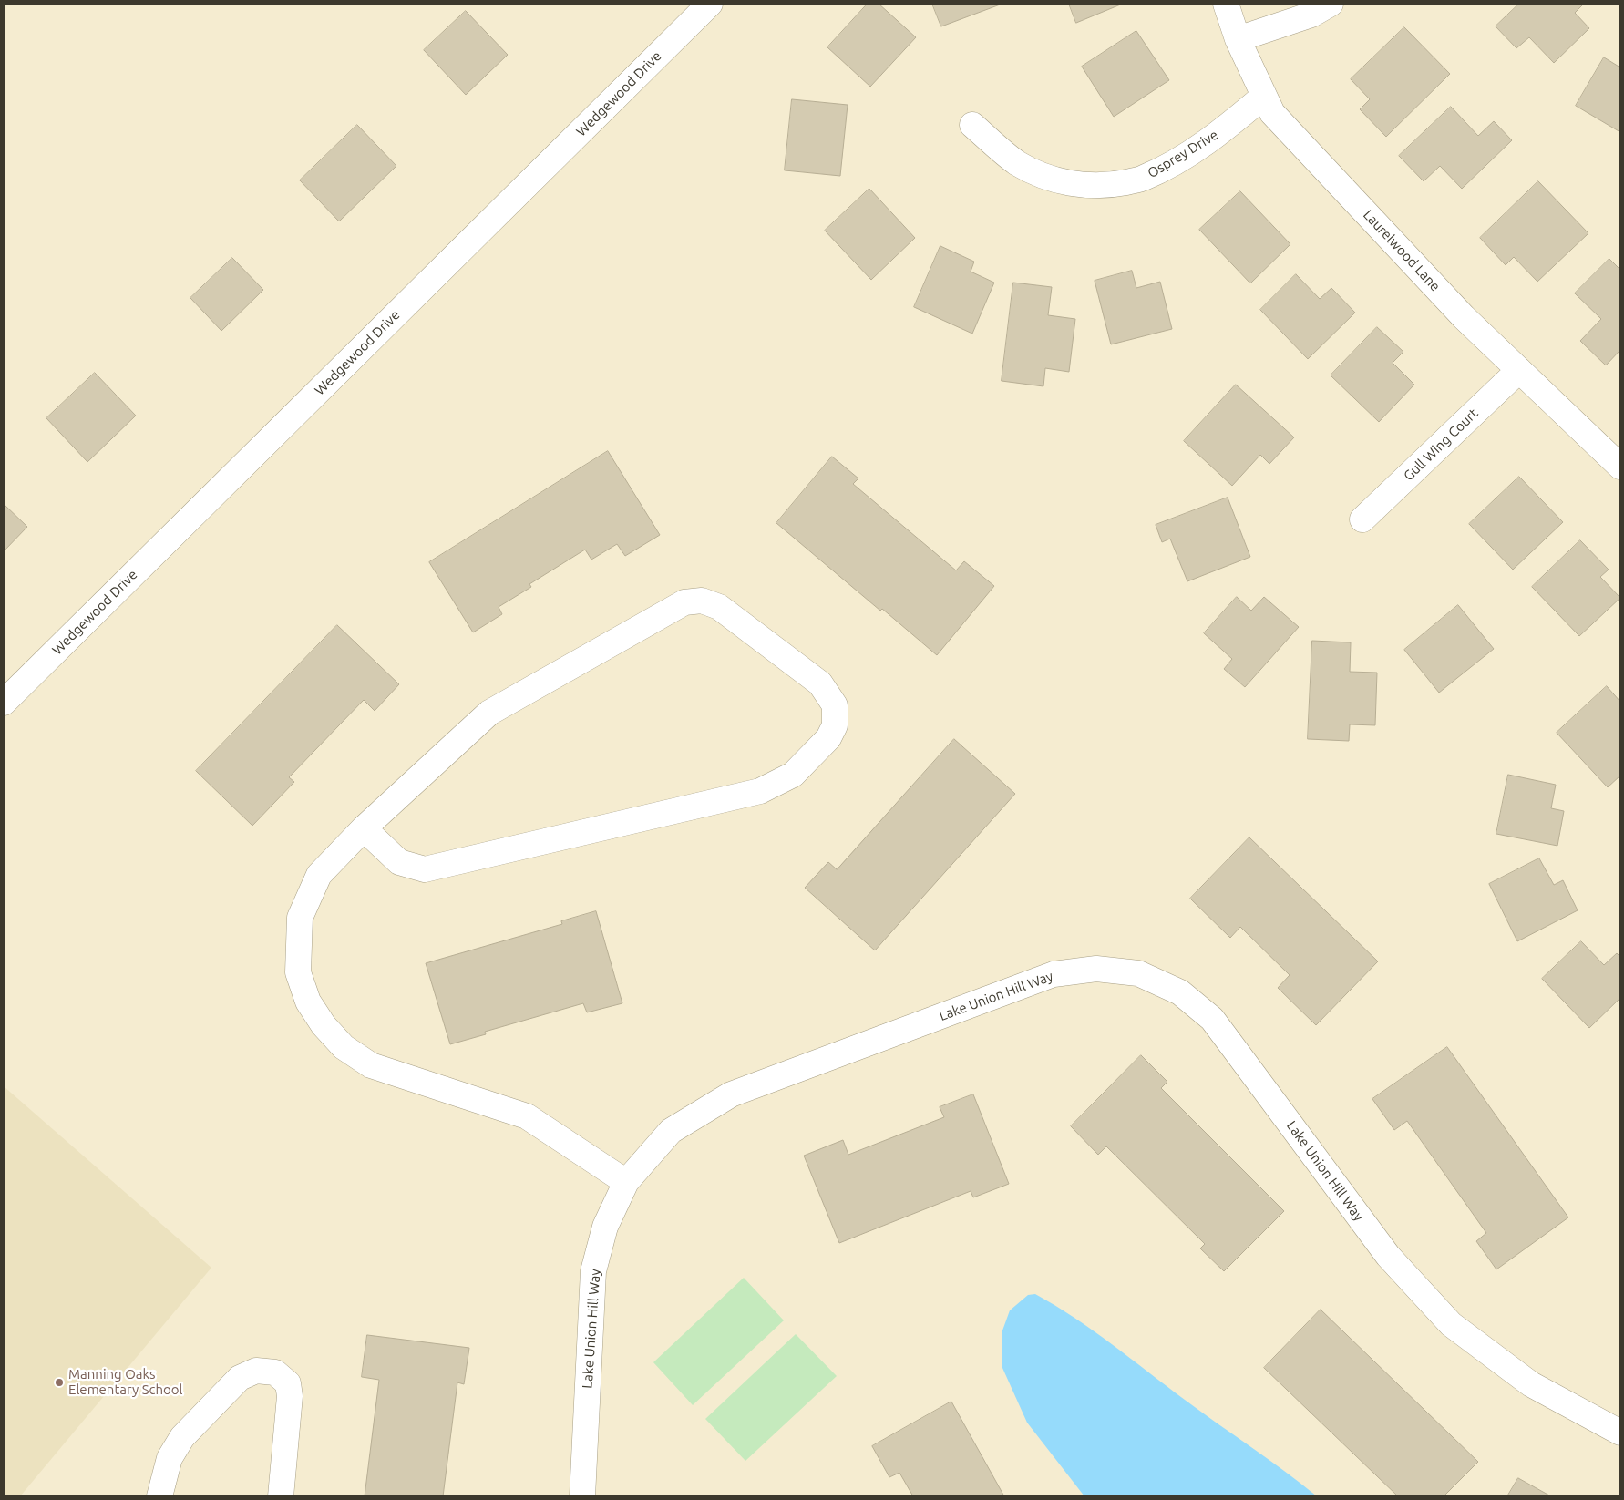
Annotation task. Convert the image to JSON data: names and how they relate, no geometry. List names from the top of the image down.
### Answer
{
  "streets": {
    "street": [
      "Wedgewood Drive",
      "Osprey Drive",
      "Laurelwood Lane",
      "Gull Wing Court",
      "Lake Union Hill Way"
    ]
  },
  "crossings": [
    ["Osprey Drive", "Laurelwood Lane"],
    ["Laurelwood Lane", "Gull Wing Court"]
  ],
  "places": ["Manning Oaks Elementary School"]
}
